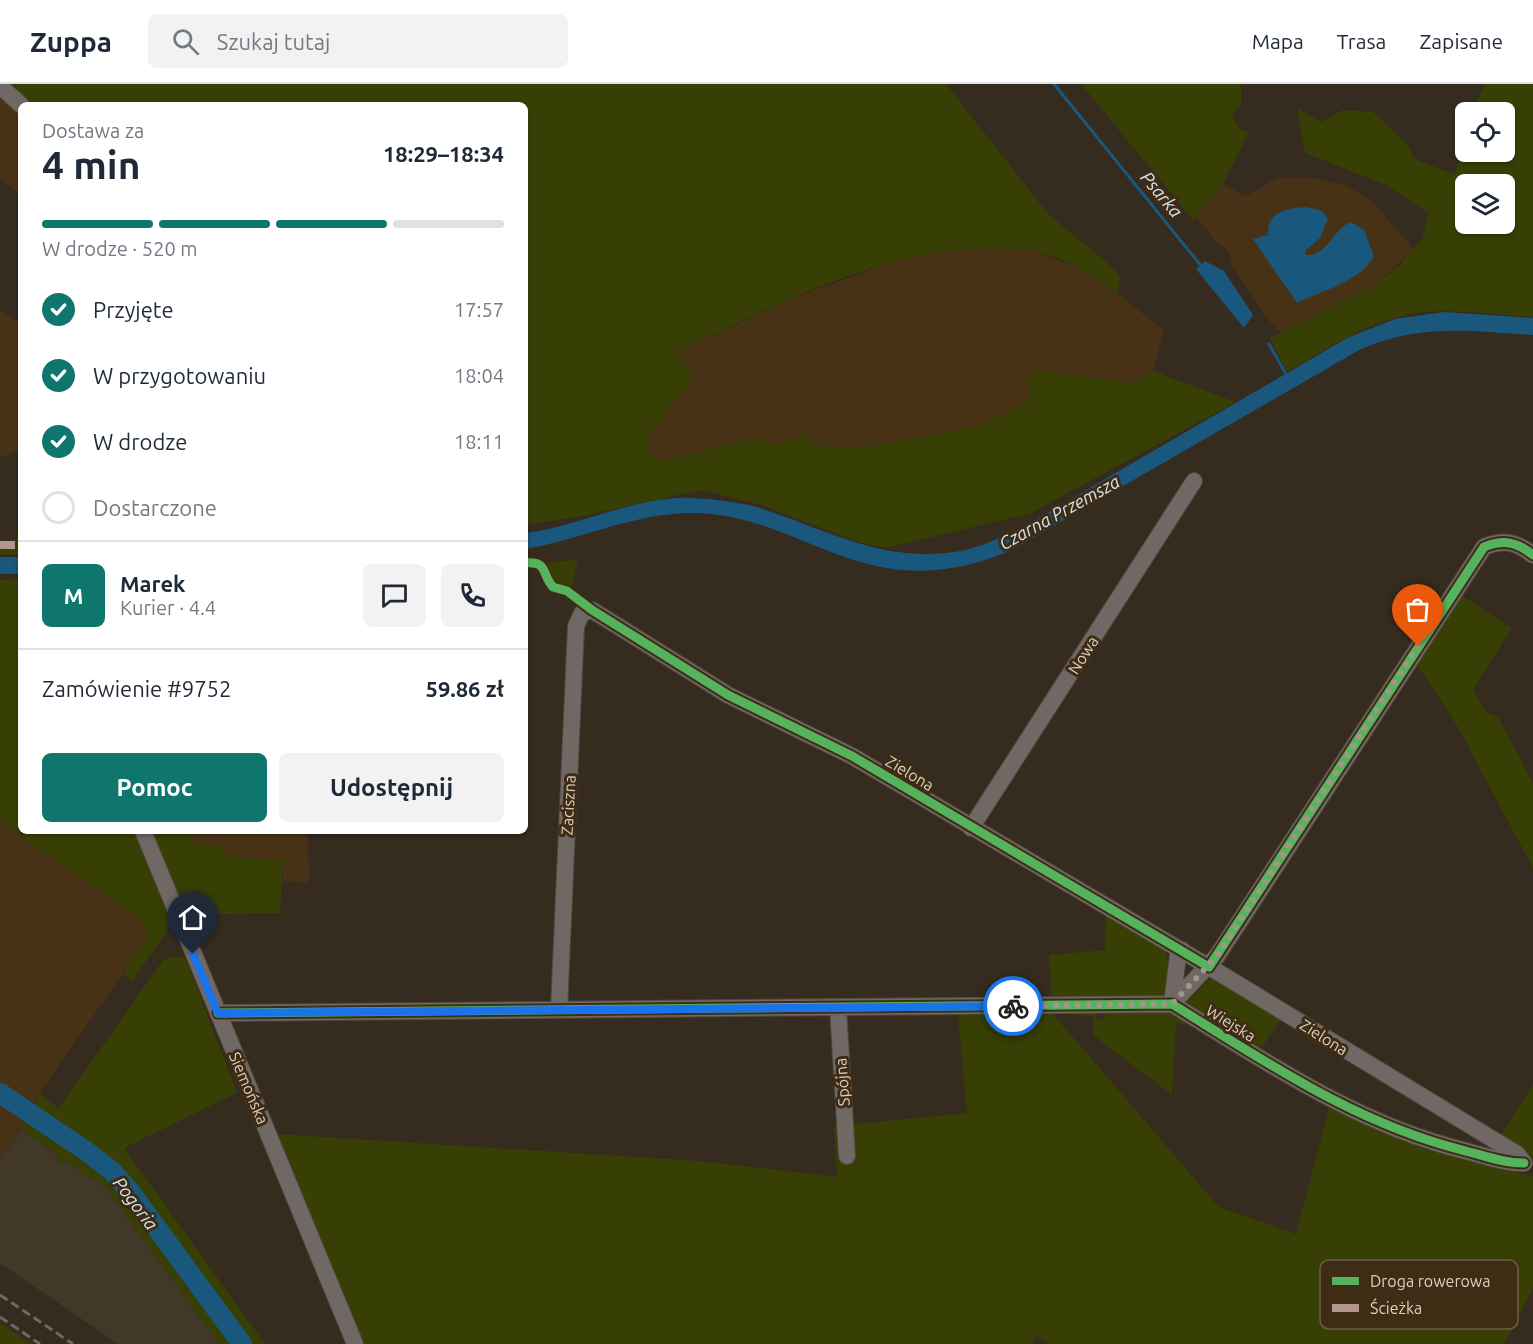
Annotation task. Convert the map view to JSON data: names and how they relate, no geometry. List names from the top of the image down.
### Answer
{
  "streets": {
    "street": [
      "Nowa",
      "Zielona",
      "Zaciszna",
      "Wiejska",
      "Spójna",
      "Siemońska"
    ]
  },
  "crossings": [
    ["Nowa", "Zielona"],
    ["Zielona", "Zaciszna"],
    ["Zielona", "Wiejska"]
  ],
  "water": ["Psarka", "Czarna Przemsza", "Pogoria"],
  "legend": ["Droga rowerowa", "Ścieżka"],
  "page": {
    "header": "Zuppa",
    "search": "Szukaj tutaj",
    "nav": ["Mapa", "Trasa", "Zapisane"],
    "heading": ["4 min", "Dostawa za", "18:29–18:34"],
    "panel": [
      "Marek",
      "Kurier · 4.4",
      "Zamówienie #9752",
      "59.86 zł"
    ],
    "bar": "W drodze · 520 m",
    "list": [
      ["Przyjęte", "17:57"],
      ["W przygotowaniu", "18:04"],
      ["W drodze", "18:11"],
      "Dostarczone"
    ],
    "round": "M",
    "buttons": ["Pomoc", "Udostępnij"]
  }
}
